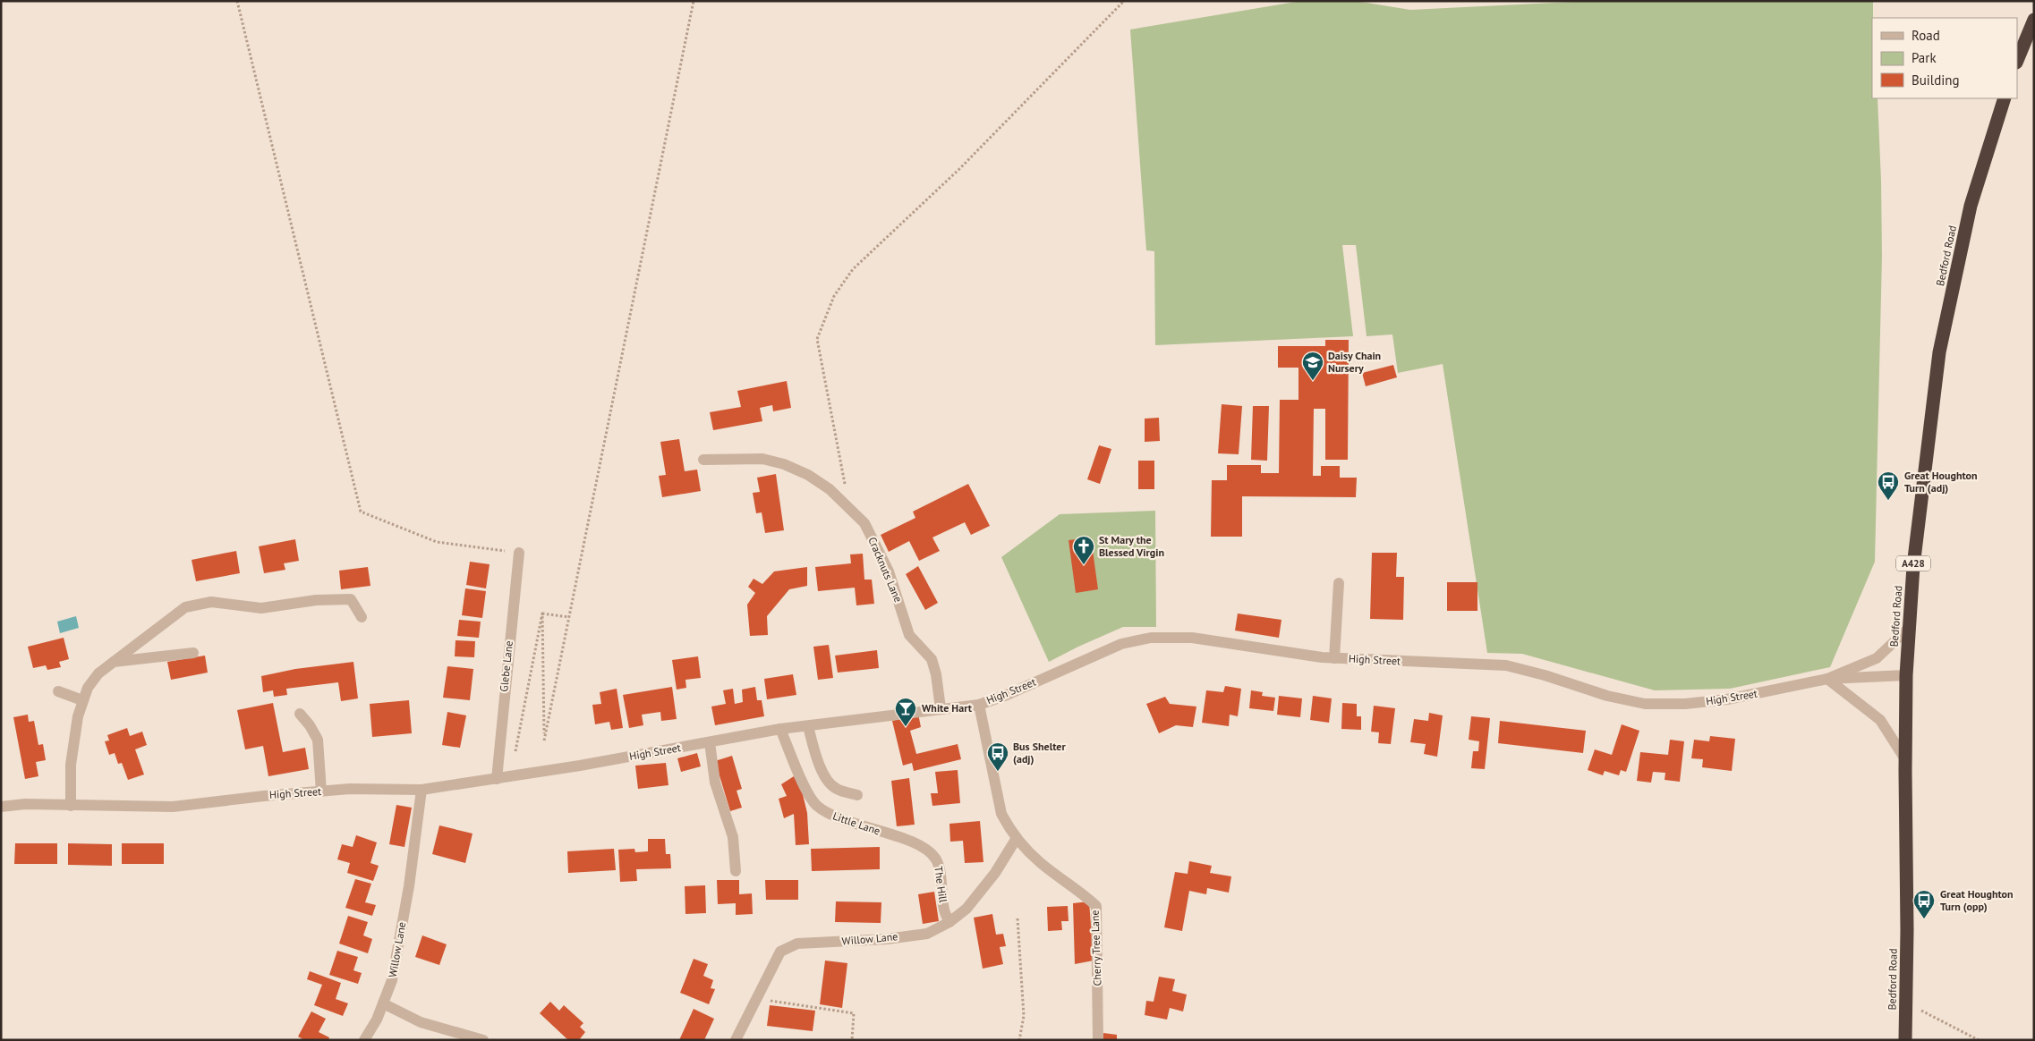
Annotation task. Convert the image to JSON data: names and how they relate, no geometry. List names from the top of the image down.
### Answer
{
  "streets": {
    "highway": ["Bedford Road", "A428"],
    "street": [
      "Cracknuts Lane",
      "High Street",
      "Glebe Lane",
      "Little Lane",
      "The Hill",
      "Willow Lane",
      "Cherry Tree Lane"
    ]
  },
  "crossings": [
    ["Bedford Road", "High Street"],
    ["Cracknuts Lane", "High Street"],
    ["High Street", "Glebe Lane"],
    ["High Street", "Little Lane"],
    ["High Street", "Willow Lane"],
    ["High Street", "Cherry Tree Lane"],
    ["Little Lane", "The Hill"],
    ["The Hill", "Willow Lane"],
    ["Willow Lane", "Cherry Tree Lane"]
  ],
  "places": {
    "school or university": ["Daisy Chain Nursery"],
    "bus stop": ["Great Houghton Turn (adj)", "Bus Shelter (adj)", "Great Houghton Turn (opp)"],
    "church": ["St Mary the Blessed Virgin"],
    "bar": ["White Hart"]
  },
  "legend": ["Road", "Park", "Building"]
}
